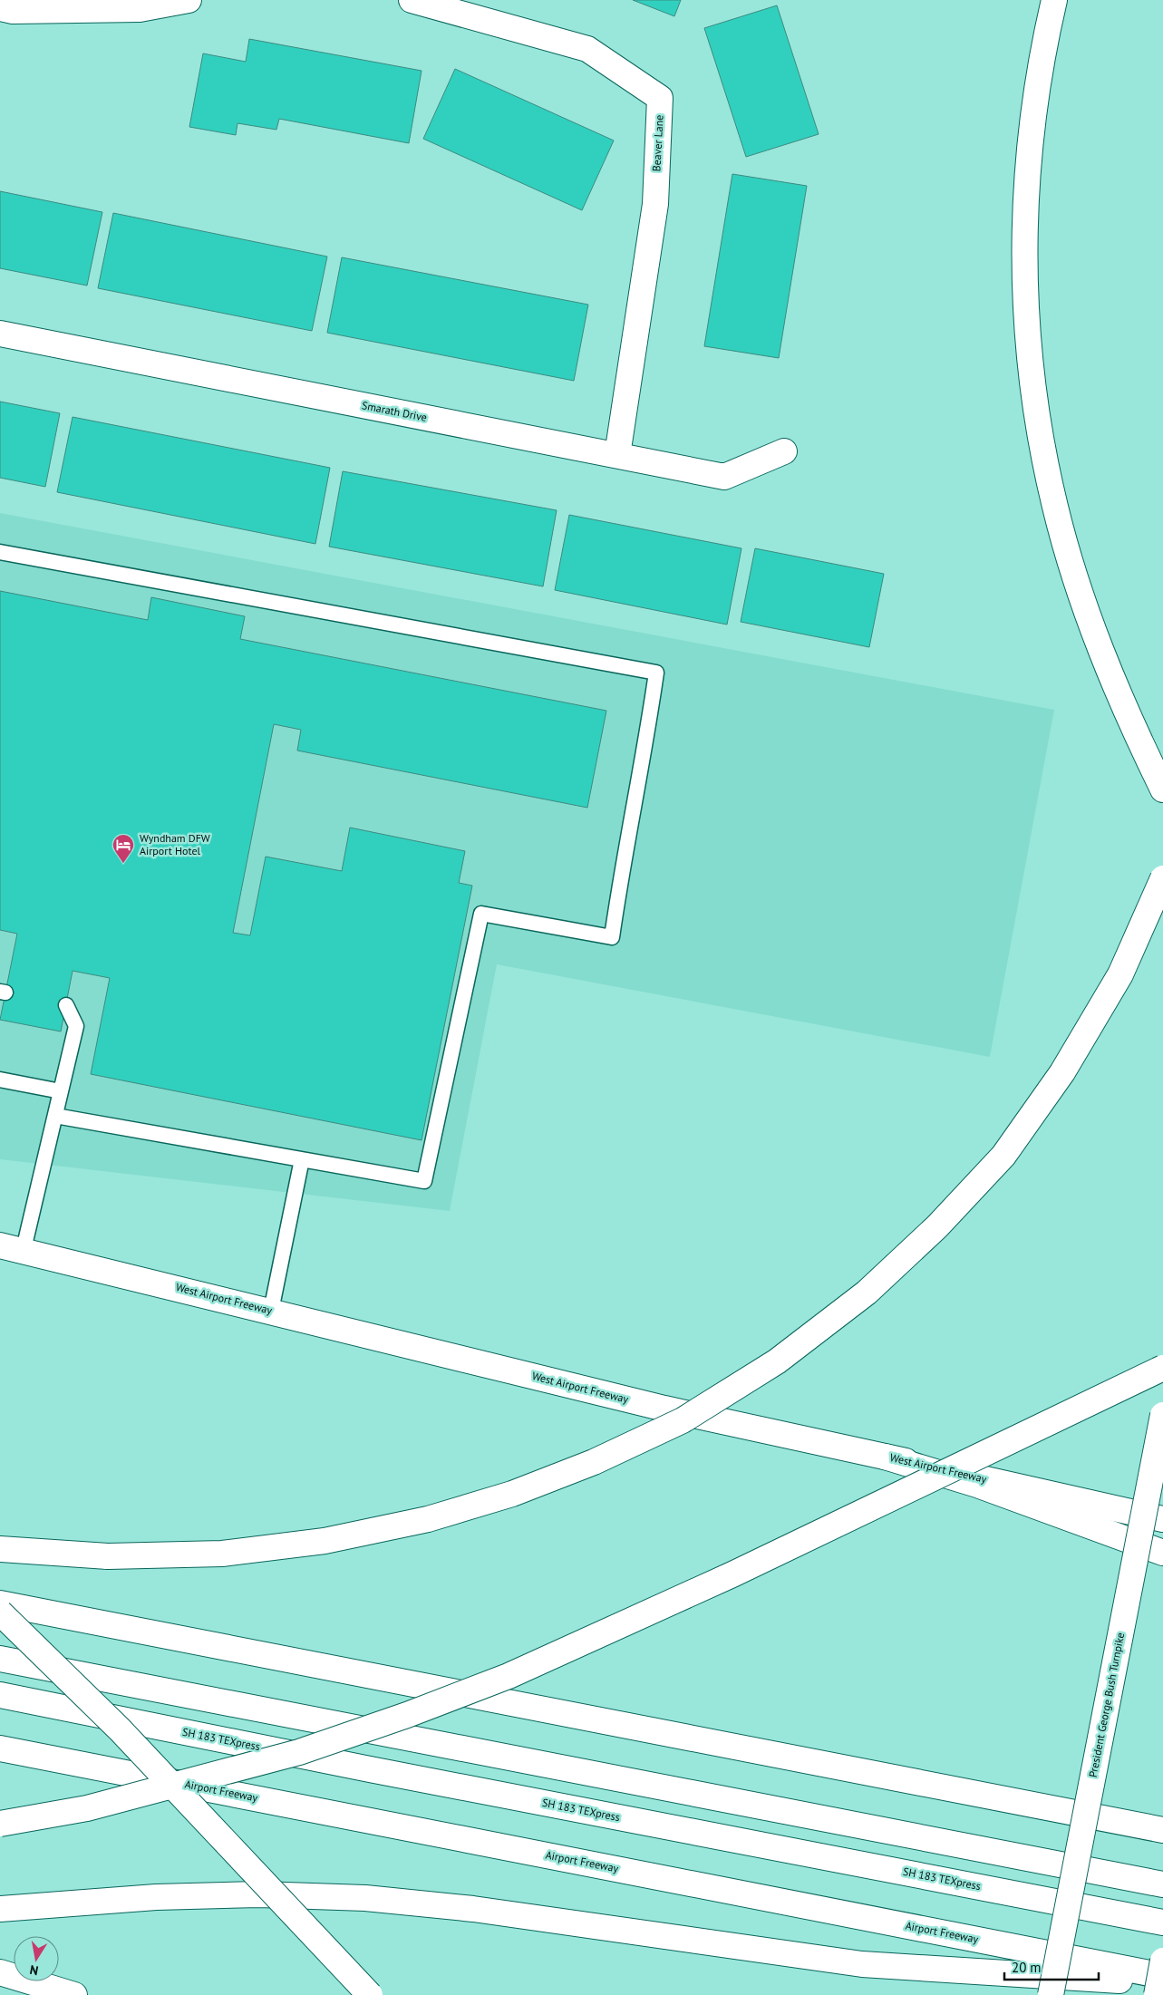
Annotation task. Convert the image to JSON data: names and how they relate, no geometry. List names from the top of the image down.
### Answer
{
  "streets": {
    "main road": [
      "Beaver Lane",
      "Smarath Drive",
      "West Airport Freeway",
      "President George Bush Turnpike",
      "SH 183 TEXpress",
      "Airport Freeway"
    ]
  },
  "crossings": [
    ["Beaver Lane", "Smarath Drive"]
  ],
  "places": {
    "hotel": ["Wyndham DFW Airport Hotel"]
  },
  "scale_bar": "20 m",
  "north": "bottom"
}
